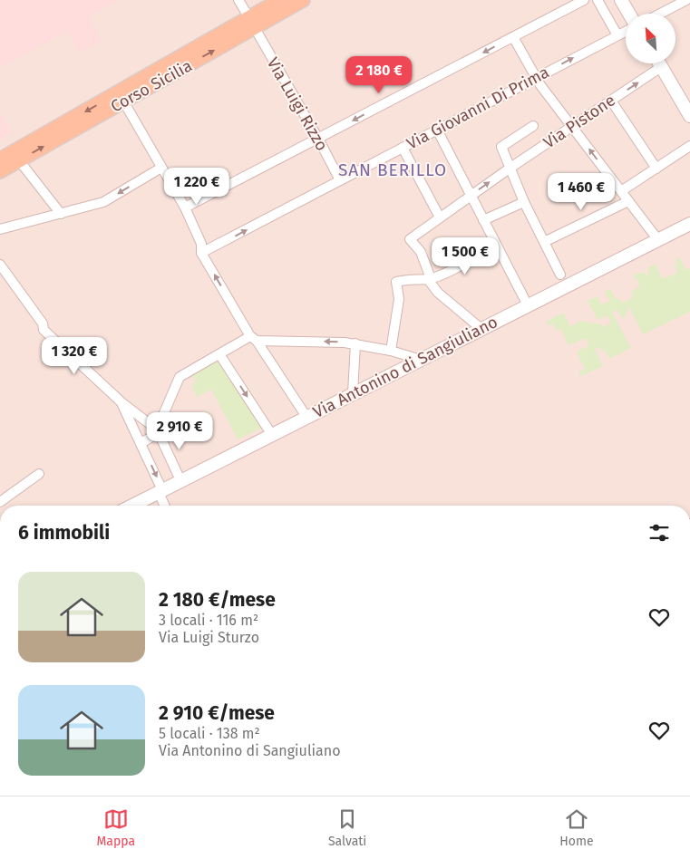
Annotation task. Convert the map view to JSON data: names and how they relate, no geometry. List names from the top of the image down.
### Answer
{
  "streets": {
    "main road": ["Corso Sicilia", "Via Antonino di Sangiuliano"],
    "street": ["Via Luigi Rizzo", "Via Giovanni Di Prima", "Via Pistone"]
  },
  "crossings": [
    ["Corso Sicilia", "Via Luigi Rizzo"],
    ["Via Luigi Rizzo", "Via Giovanni Di Prima"]
  ],
  "districts": ["SAN BERILLO"],
  "north": "top left",
  "page": {
    "price": [
      "2 180 €",
      "1 220 €",
      "1 460 €",
      "1 500 €",
      "1 320 €",
      "2 910 €"
    ],
    "heading": "6 immobili",
    "list": [
      {
        "name": "2 180 €/mese",
        "note": "3 locali · 116 m² · Via Luigi Sturzo"
      },
      {
        "name": "2 910 €/mese",
        "note": "5 locali · 138 m² · Via Antonino di Sangiuliano"
      }
    ],
    "tabs": ["Mappa", "Salvati", "Home"]
  }
}
